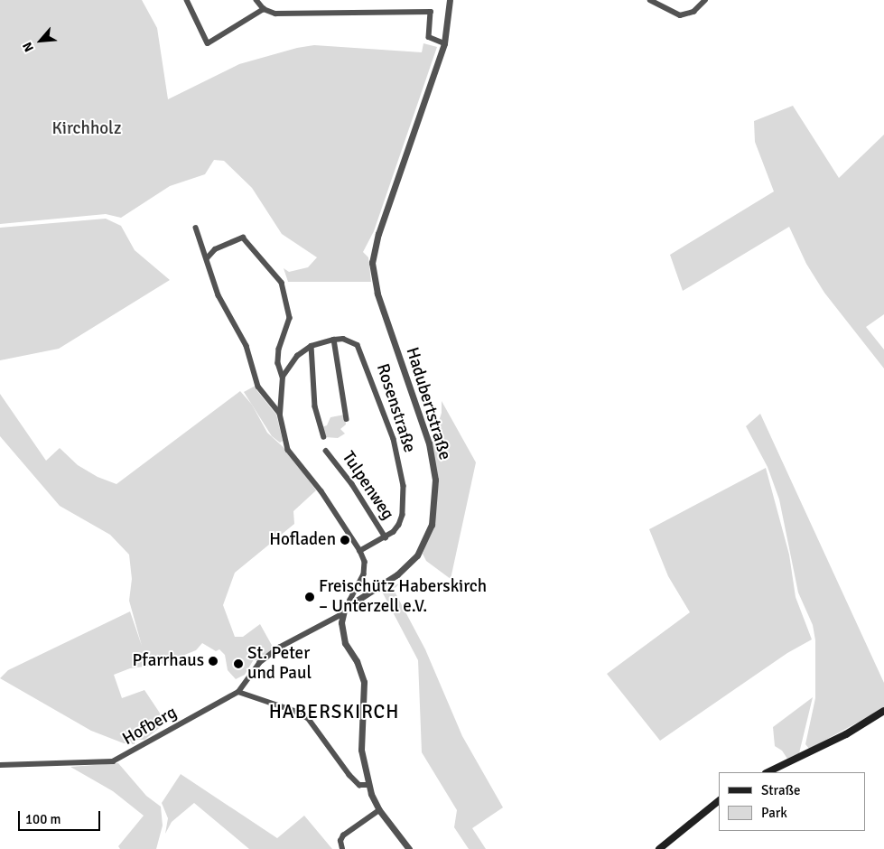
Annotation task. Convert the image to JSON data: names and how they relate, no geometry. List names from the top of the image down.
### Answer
{
  "streets": {
    "street": [
      "Hadubertstraße",
      "Rosenstraße",
      "Tulpenweg",
      "Hofberg"
    ]
  },
  "crossings": [
    ["Rosenstraße", "Tulpenweg"]
  ],
  "districts": ["HABERSKIRCH"],
  "parks": ["Kirchholz"],
  "places": [
    "Hofladen",
    "Freischütz Haberskirch – Unterzell e.V.",
    "Pfarrhaus",
    "St. Peter und Paul"
  ],
  "legend": ["Straße", "Park"],
  "scale_bar": "100 m",
  "north": "bottom left"
}
